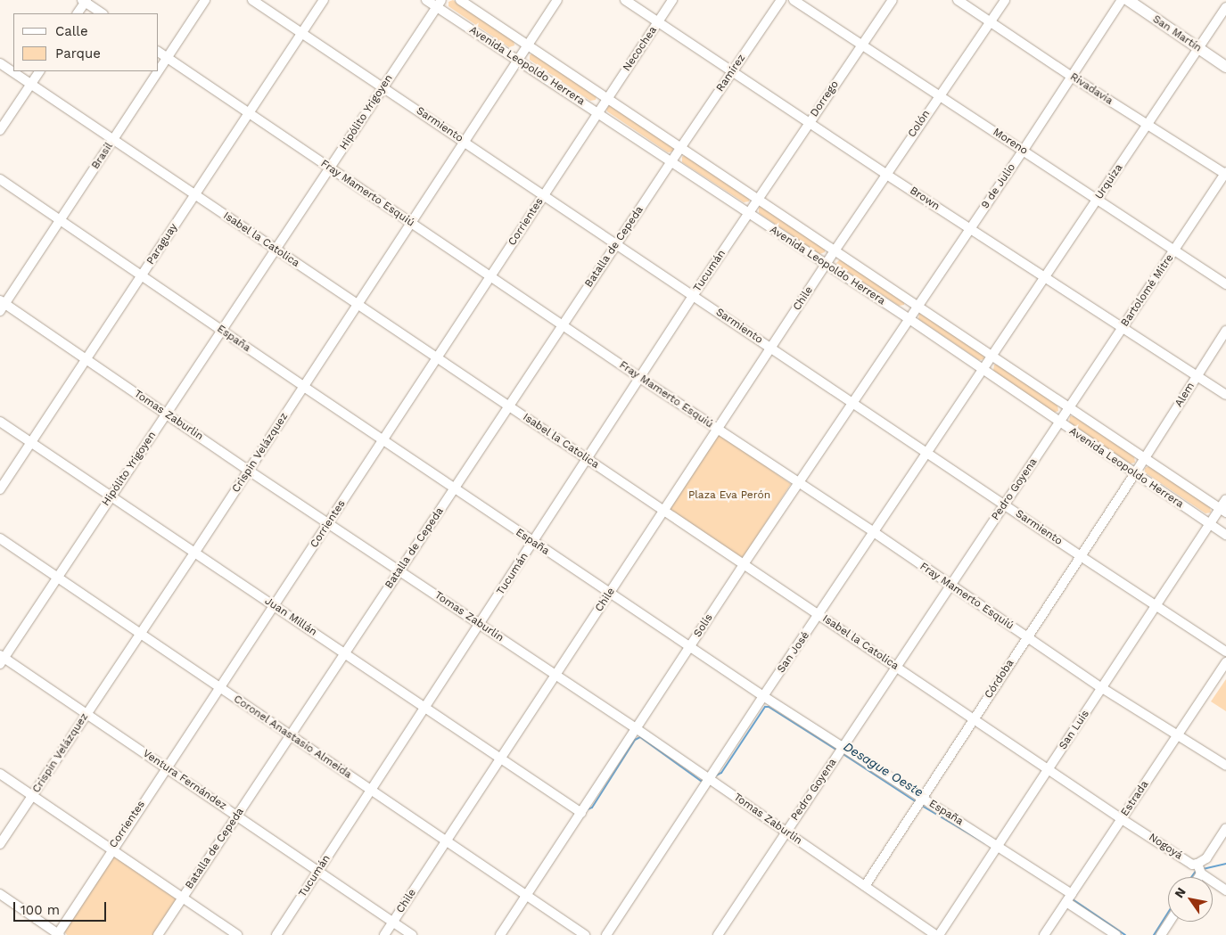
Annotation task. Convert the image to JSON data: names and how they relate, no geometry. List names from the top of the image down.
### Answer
{
  "streets": {
    "main road": ["San Martín"],
    "street": [
      "Necochea",
      "Avenida Leopoldo Herrera",
      "Ramírez",
      "Rivadavia",
      "Dorrego",
      "Hipólito Yrigoyen",
      "Colón",
      "Sarmiento",
      "Moreno",
      "Brasil",
      "Urquiza",
      "9 de Julio",
      "Fray Mamerto Esquiú",
      "Brown",
      "Corrientes",
      "Isabel la Catolica",
      "Paraguay",
      "Batalla de Cepeda",
      "Tucumán",
      "Bartolomé Mitre",
      "Chile",
      "España",
      "Alem",
      "Tomas Zaburlin",
      "Crispin Velázquez",
      "Pedro Goyena",
      "Juan Millán",
      "Solís",
      "San José",
      "Córdoba",
      "San Luis",
      "Coronel Anastasio Almeida",
      "Ventura Fernández",
      "Estrada",
      "Nogoyá"
    ]
  },
  "crossings": [
    ["San Martín", "Urquiza"],
    ["Necochea", "Avenida Leopoldo Herrera"],
    ["Necochea", "Brown"],
    ["Necochea", "Corrientes"],
    ["Avenida Leopoldo Herrera", "Ramírez"],
    ["Avenida Leopoldo Herrera", "Dorrego"],
    ["Avenida Leopoldo Herrera", "Hipólito Yrigoyen"],
    ["Avenida Leopoldo Herrera", "Colón"],
    ["Avenida Leopoldo Herrera", "Urquiza"],
    ["Avenida Leopoldo Herrera", "9 de Julio"],
    ["Avenida Leopoldo Herrera", "Corrientes"],
    ["Avenida Leopoldo Herrera", "Batalla de Cepeda"],
    ["Avenida Leopoldo Herrera", "Tucumán"],
    ["Avenida Leopoldo Herrera", "Bartolomé Mitre"],
    ["Avenida Leopoldo Herrera", "Chile"],
    ["Avenida Leopoldo Herrera", "Alem"],
    ["Avenida Leopoldo Herrera", "Crispin Velázquez"],
    ["Avenida Leopoldo Herrera", "Pedro Goyena"],
    ["Avenida Leopoldo Herrera", "Solís"],
    ["Avenida Leopoldo Herrera", "San José"],
    ["Avenida Leopoldo Herrera", "Córdoba"],
    ["Avenida Leopoldo Herrera", "San Luis"],
    ["Ramírez", "Brown"],
    ["Ramírez", "Batalla de Cepeda"],
    ["Rivadavia", "Colón"],
    ["Rivadavia", "Urquiza"],
    ["Rivadavia", "9 de Julio"],
    ["Rivadavia", "Bartolomé Mitre"],
    ["Dorrego", "Moreno"],
    ["Dorrego", "Brown"],
    ["Dorrego", "Tucumán"],
    ["Hipólito Yrigoyen", "Sarmiento"],
    ["Hipólito Yrigoyen", "Fray Mamerto Esquiú"],
    ["Hipólito Yrigoyen", "Isabel la Catolica"],
    ["Hipólito Yrigoyen", "España"],
    ["Hipólito Yrigoyen", "Tomas Zaburlin"],
    ["Hipólito Yrigoyen", "Juan Millán"],
    ["Hipólito Yrigoyen", "Coronel Anastasio Almeida"],
    ["Hipólito Yrigoyen", "Ventura Fernández"],
    ["Colón", "Moreno"],
    ["Colón", "Brown"],
    ["Colón", "Chile"],
    ["Sarmiento", "Corrientes"],
    ["Sarmiento", "Paraguay"],
    ["Sarmiento", "Batalla de Cepeda"],
    ["Sarmiento", "Tucumán"],
    ["Sarmiento", "Chile"],
    ["Sarmiento", "Crispin Velázquez"],
    ["Sarmiento", "Pedro Goyena"],
    ["Sarmiento", "Solís"],
    ["Sarmiento", "San José"],
    ["Sarmiento", "Córdoba"],
    ["Sarmiento", "San Luis"],
    ["Moreno", "Urquiza"],
    ["Moreno", "9 de Julio"],
    ["Moreno", "Bartolomé Mitre"],
    ["Brasil", "Fray Mamerto Esquiú"],
    ["Brasil", "Isabel la Catolica"],
    ["Brasil", "España"],
    ["Brasil", "Tomas Zaburlin"],
    ["Urquiza", "Brown"],
    ["Urquiza", "San José"],
    ["9 de Julio", "Brown"],
    ["9 de Julio", "Solís"],
    ["Fray Mamerto Esquiú", "Corrientes"],
    ["Fray Mamerto Esquiú", "Paraguay"],
    ["Fray Mamerto Esquiú", "Batalla de Cepeda"],
    ["Fray Mamerto Esquiú", "Tucumán"],
    ["Fray Mamerto Esquiú", "Chile"],
    ["Fray Mamerto Esquiú", "Crispin Velázquez"],
    ["Fray Mamerto Esquiú", "Pedro Goyena"],
    ["Fray Mamerto Esquiú", "Solís"],
    ["Fray Mamerto Esquiú", "San José"],
    ["Fray Mamerto Esquiú", "Córdoba"],
    ["Fray Mamerto Esquiú", "San Luis"],
    ["Fray Mamerto Esquiú", "Estrada"],
    ["Brown", "Bartolomé Mitre"],
    ["Brown", "Alem"],
    ["Corrientes", "Isabel la Catolica"],
    ["Corrientes", "España"],
    ["Corrientes", "Tomas Zaburlin"],
    ["Corrientes", "Juan Millán"],
    ["Corrientes", "Coronel Anastasio Almeida"],
    ["Corrientes", "Ventura Fernández"],
    ["Isabel la Catolica", "Paraguay"],
    ["Isabel la Catolica", "Batalla de Cepeda"],
    ["Isabel la Catolica", "Tucumán"],
    ["Isabel la Catolica", "Chile"],
    ["Isabel la Catolica", "Crispin Velázquez"],
    ["Isabel la Catolica", "Pedro Goyena"],
    ["Isabel la Catolica", "Solís"],
    ["Isabel la Catolica", "San José"],
    ["Isabel la Catolica", "Córdoba"],
    ["Isabel la Catolica", "San Luis"],
    ["Isabel la Catolica", "Estrada"],
    ["Isabel la Catolica", "Nogoyá"],
    ["Paraguay", "España"],
    ["Paraguay", "Tomas Zaburlin"],
    ["Paraguay", "Juan Millán"],
    ["Batalla de Cepeda", "España"],
    ["Batalla de Cepeda", "Tomas Zaburlin"],
    ["Batalla de Cepeda", "Juan Millán"],
    ["Batalla de Cepeda", "Coronel Anastasio Almeida"],
    ["Batalla de Cepeda", "Ventura Fernández"],
    ["Tucumán", "España"],
    ["Tucumán", "Tomas Zaburlin"],
    ["Tucumán", "Juan Millán"],
    ["Tucumán", "Coronel Anastasio Almeida"],
    ["Tucumán", "Ventura Fernández"],
    ["Bartolomé Mitre", "Pedro Goyena"],
    ["Chile", "España"],
    ["Chile", "Tomas Zaburlin"],
    ["Chile", "Juan Millán"],
    ["Chile", "Coronel Anastasio Almeida"],
    ["Chile", "Ventura Fernández"],
    ["España", "Crispin Velázquez"],
    ["España", "Pedro Goyena"],
    ["España", "Solís"],
    ["España", "San José"],
    ["España", "Córdoba"],
    ["España", "San Luis"],
    ["España", "Estrada"],
    ["Alem", "Córdoba"],
    ["Tomas Zaburlin", "Crispin Velázquez"],
    ["Tomas Zaburlin", "Pedro Goyena"],
    ["Tomas Zaburlin", "Solís"],
    ["Tomas Zaburlin", "San José"],
    ["Tomas Zaburlin", "Córdoba"],
    ["Tomas Zaburlin", "San Luis"],
    ["Crispin Velázquez", "Juan Millán"],
    ["Crispin Velázquez", "Coronel Anastasio Almeida"],
    ["Crispin Velázquez", "Ventura Fernández"],
    ["Juan Millán", "Solís"],
    ["Solís", "Coronel Anastasio Almeida"],
    ["Estrada", "Nogoyá"]
  ],
  "water": ["Desague Oeste"],
  "parks": ["Plaza Eva Perón"],
  "legend": ["Calle", "Parque"],
  "scale_bar": "100 m",
  "north": "top left"
}
